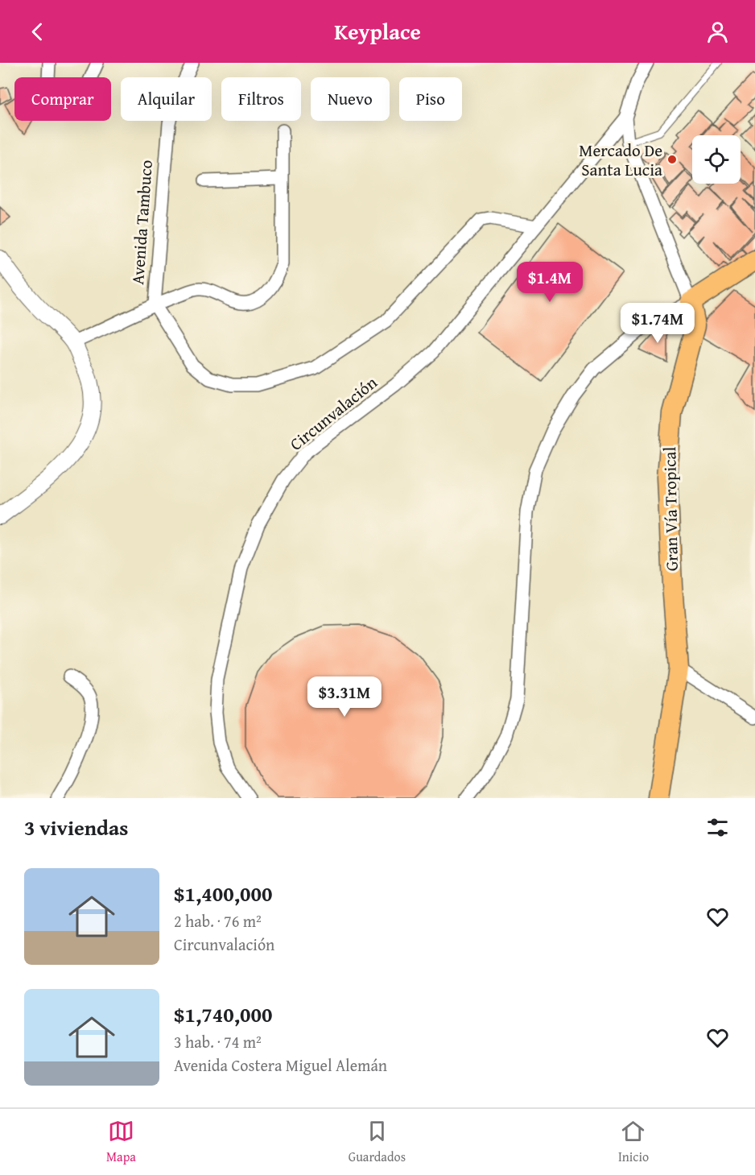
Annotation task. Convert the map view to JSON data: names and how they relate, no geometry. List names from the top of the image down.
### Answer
{
  "streets": {
    "main road": ["Gran Vía Tropical"],
    "street": ["Avenida Tambuco", "Circunvalación"]
  },
  "crossings": [
    ["Circunvalación", "Gran Vía Tropical"]
  ],
  "places": ["Mercado De Santa Lucia"],
  "page": {
    "header": "Keyplace",
    "chip": [
      "Comprar",
      "Alquilar",
      "Filtros",
      "Nuevo",
      "Piso"
    ],
    "price": ["$1.4M", "$1.74M", "$3.31M"],
    "heading": "3 viviendas",
    "list": [
      {
        "name": "$1,400,000",
        "note": "2 hab. · 76 m² · Circunvalación"
      },
      {
        "name": "$1,740,000",
        "note": "3 hab. · 74 m² · Avenida Costera Miguel Alemán"
      }
    ],
    "tabs": ["Mapa", "Guardados", "Inicio"]
  }
}
